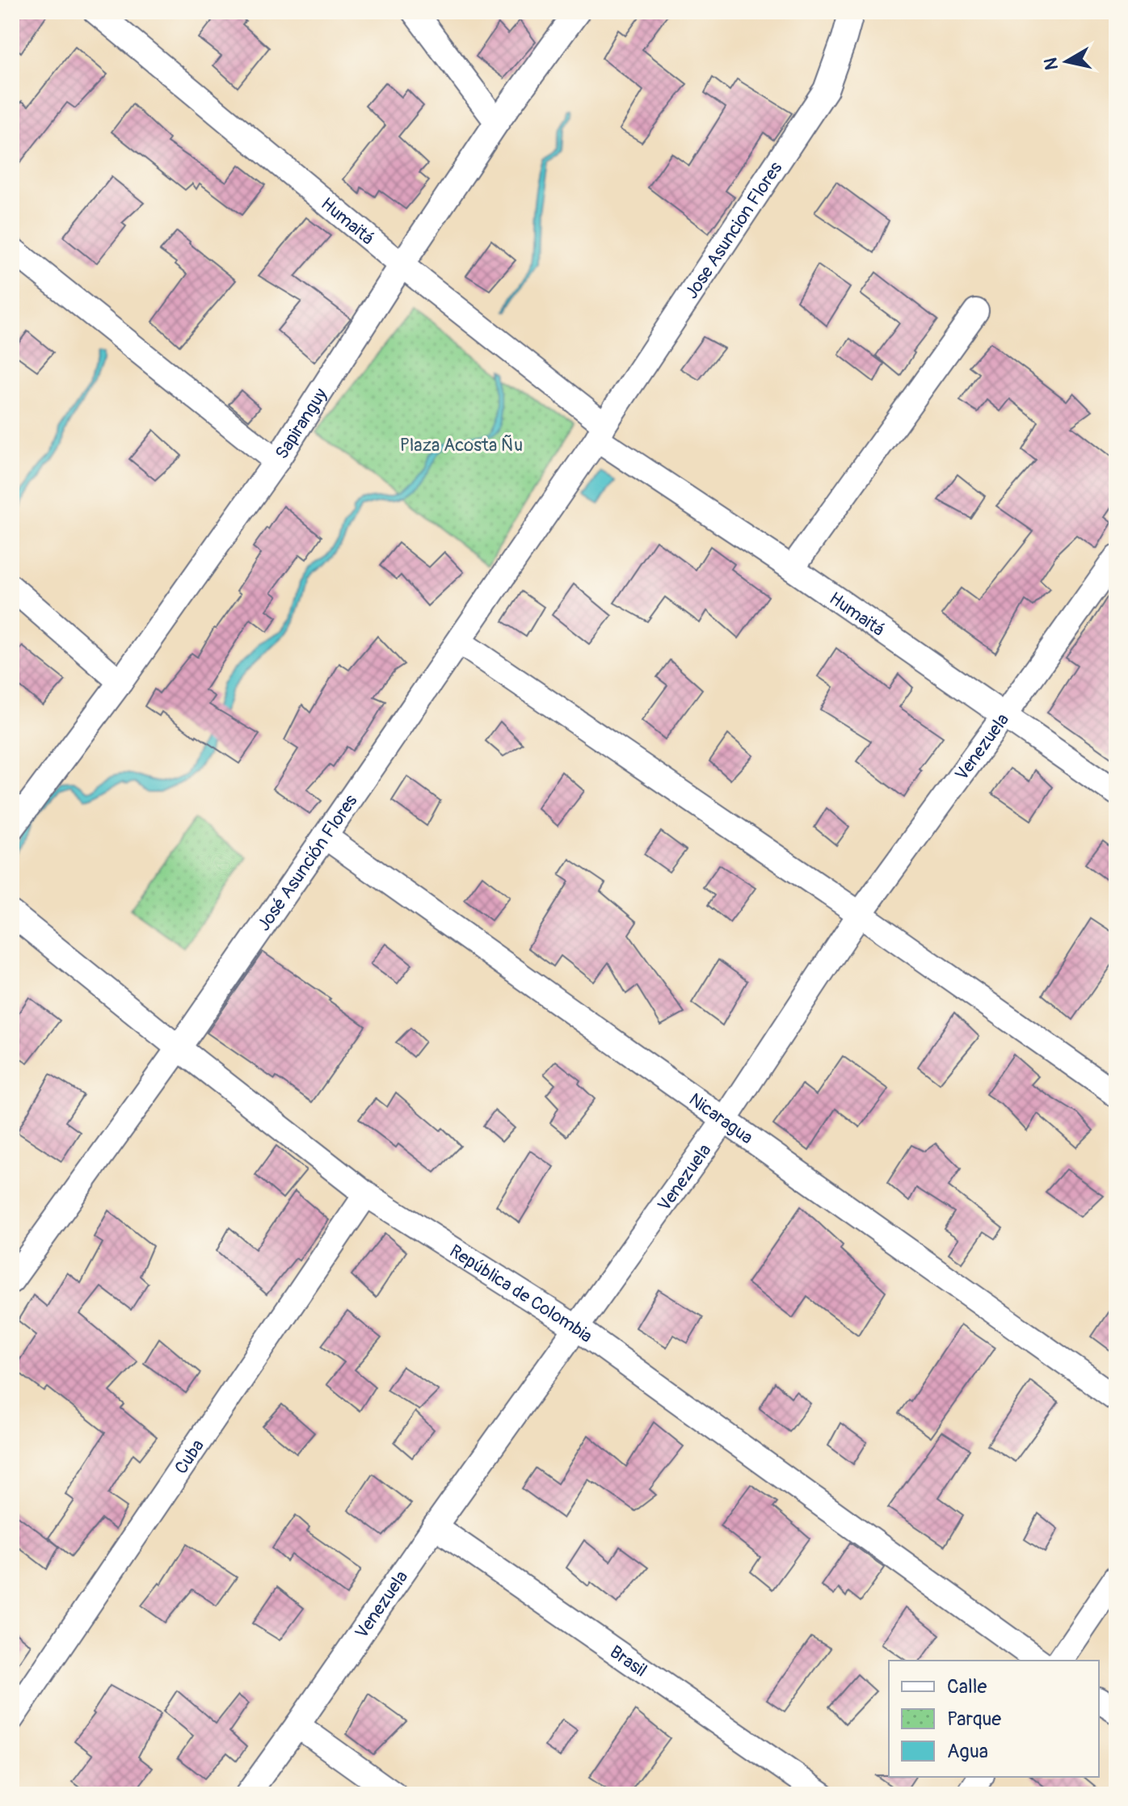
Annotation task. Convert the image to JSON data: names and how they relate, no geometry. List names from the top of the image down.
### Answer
{
  "streets": {
    "street": [
      "Humaitá",
      "Jose Asuncion Flores",
      "Sapiranguy",
      "Venezuela",
      "José Asunción Flores",
      "Nicaragua",
      "República de Colombia",
      "Cuba",
      "Brasil"
    ]
  },
  "crossings": [
    ["Humaitá", "Jose Asuncion Flores"],
    ["Humaitá", "Sapiranguy"],
    ["Humaitá", "Venezuela"],
    ["Humaitá", "José Asunción Flores"],
    ["Jose Asuncion Flores", "José Asunción Flores"],
    ["Venezuela", "Nicaragua"],
    ["Venezuela", "República de Colombia"],
    ["Venezuela", "Brasil"],
    ["José Asunción Flores", "Nicaragua"],
    ["José Asunción Flores", "República de Colombia"],
    ["República de Colombia", "Cuba"]
  ],
  "parks": ["Plaza Acosta Ñu"],
  "legend": ["Calle", "Parque", "Agua"],
  "north": "left"
}
